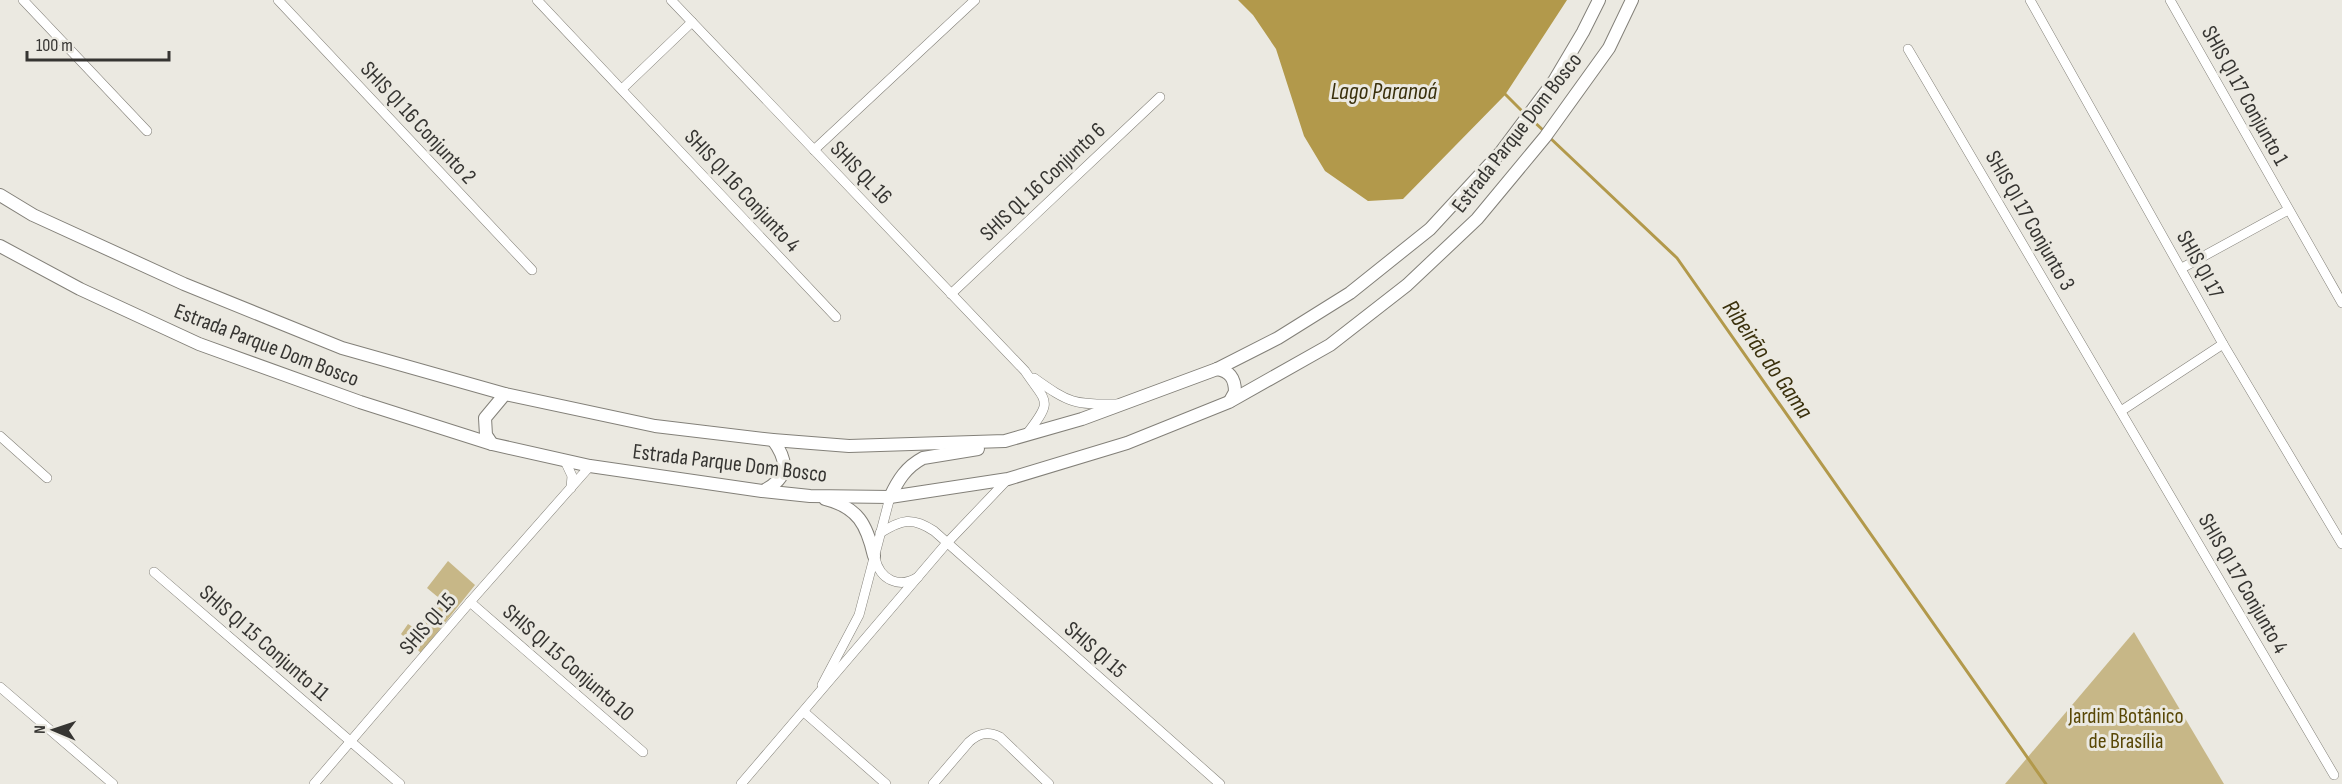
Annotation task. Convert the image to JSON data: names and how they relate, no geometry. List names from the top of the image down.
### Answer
{
  "streets": {
    "main road": ["Estrada Parque Dom Bosco"],
    "street": [
      "SHIS QI 17 Conjunto 1",
      "SHIS QI 16 Conjunto 2",
      "SHIS QL 16",
      "SHIS QL 16 Conjunto 6",
      "SHIS QI 16 Conjunto 4",
      "SHIS QI 17 Conjunto 3",
      "SHIS QI 17",
      "SHIS QI 17 Conjunto 4",
      "SHIS QI 15",
      "SHIS QI 15 Conjunto 11",
      "SHIS QI 15 Conjunto 10"
    ]
  },
  "crossings": [
    ["Estrada Parque Dom Bosco", "SHIS QL 16"],
    ["Estrada Parque Dom Bosco", "SHIS QI 15"],
    ["SHIS QL 16", "SHIS QL 16 Conjunto 6"],
    ["SHIS QI 17 Conjunto 3", "SHIS QI 17 Conjunto 4"],
    ["SHIS QI 15", "SHIS QI 15 Conjunto 11"],
    ["SHIS QI 15", "SHIS QI 15 Conjunto 10"]
  ],
  "water": ["Lago Paranoá", "Ribeirão do Gama"],
  "parks": ["Jardim Botânico de Brasília"],
  "scale_bar": "100 m",
  "north": "left"
}
